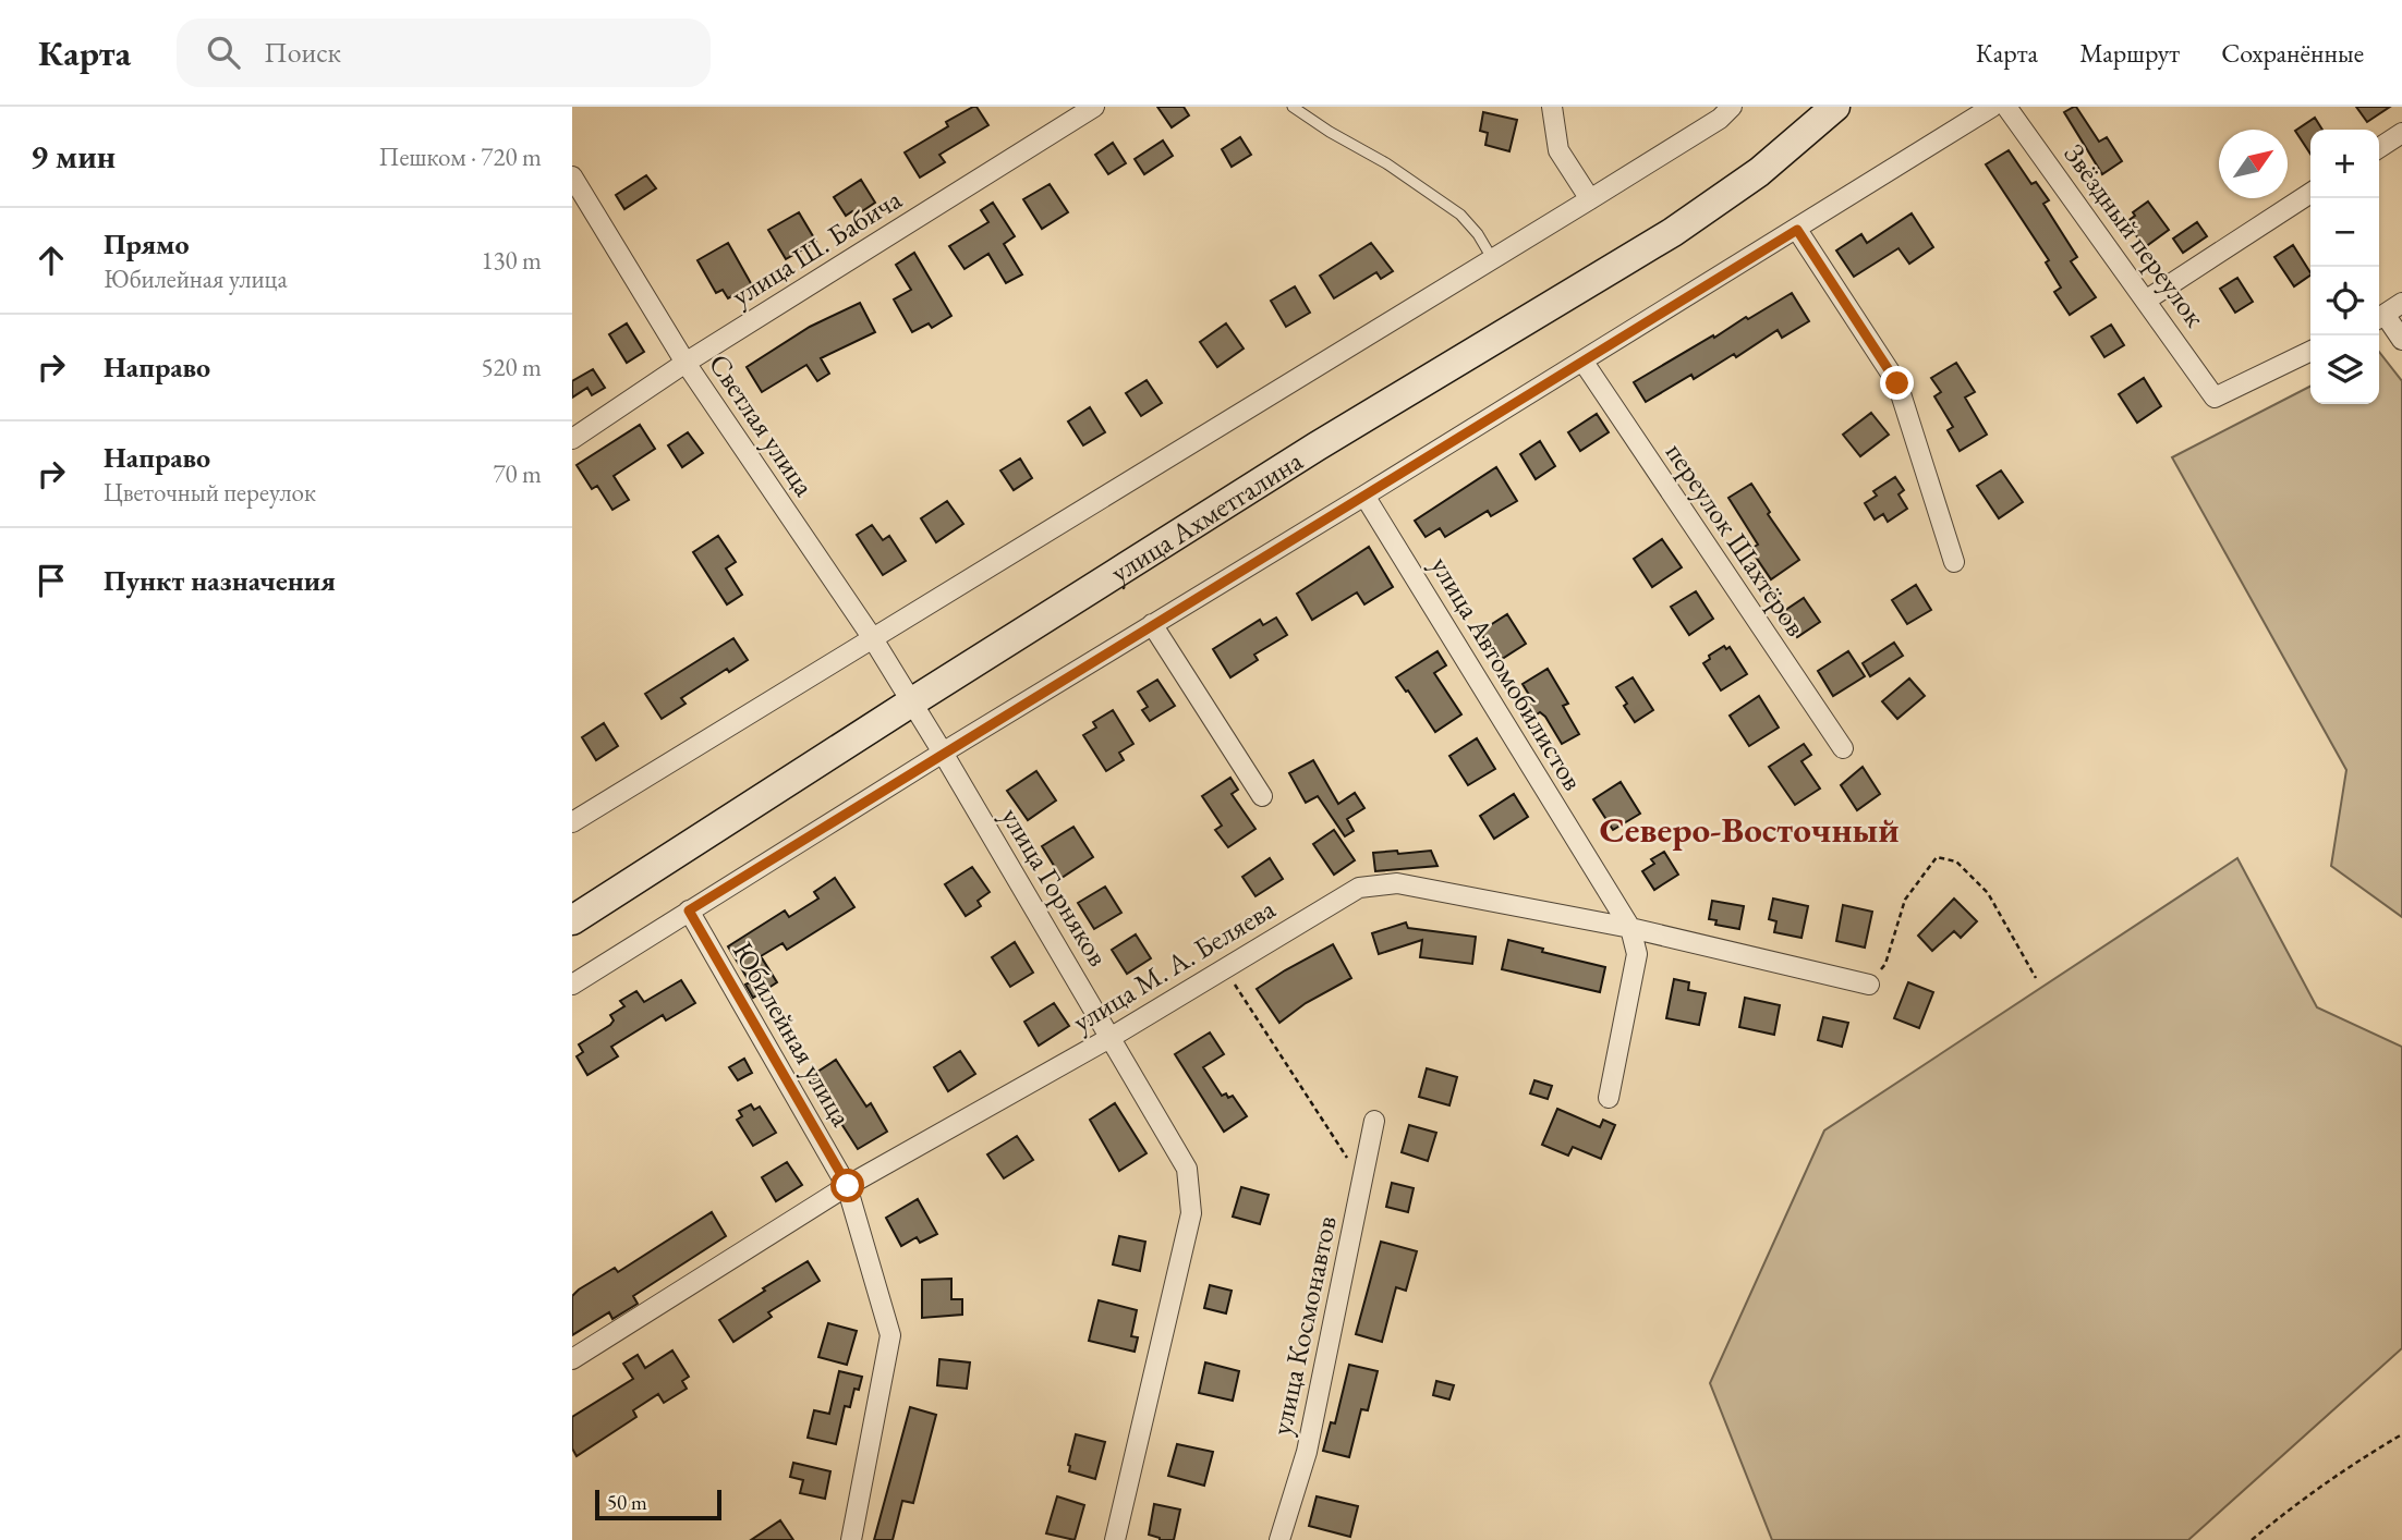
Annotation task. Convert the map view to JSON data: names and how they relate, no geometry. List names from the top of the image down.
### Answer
{
  "streets": {
    "main road": ["улица Ахметгалина"],
    "street": [
      "Звёздный переулок",
      "улица Ш. Бабича",
      "Светлая улица",
      "переулок Шахтёров",
      "улица Автомобилистов",
      "улица Горняков",
      "улица М. А. Беляева",
      "Юбилейная улица",
      "улица Космонавтов"
    ]
  },
  "crossings": [
    ["улица Ш. Бабича", "Светлая улица"],
    ["Светлая улица", "улица Ахметгалина"],
    ["Светлая улица", "улица Горняков"],
    ["улица Ахметгалина", "улица Горняков"],
    ["улица Автомобилистов", "улица М. А. Беляева"],
    ["улица Горняков", "улица М. А. Беляева"],
    ["улица М. А. Беляева", "Юбилейная улица"]
  ],
  "districts": ["Северо-Восточный"],
  "scale_bar": "50 m",
  "north": "top right",
  "page": {
    "header": "Карта",
    "search": "Поиск",
    "nav": ["Карта", "Маршрут", "Сохранённые"],
    "heading": ["9 мин", "Пешком · 720 m"],
    "map_buttons": ["+", "−"],
    "list": [
      ["Прямо", "Юбилейная улица", "130 m"],
      ["Направо", "520 m"],
      ["Направо", "Цветочный переулок", "70 m"],
      "Пункт назначения"
    ],
    "scale": "50 m"
  }
}
